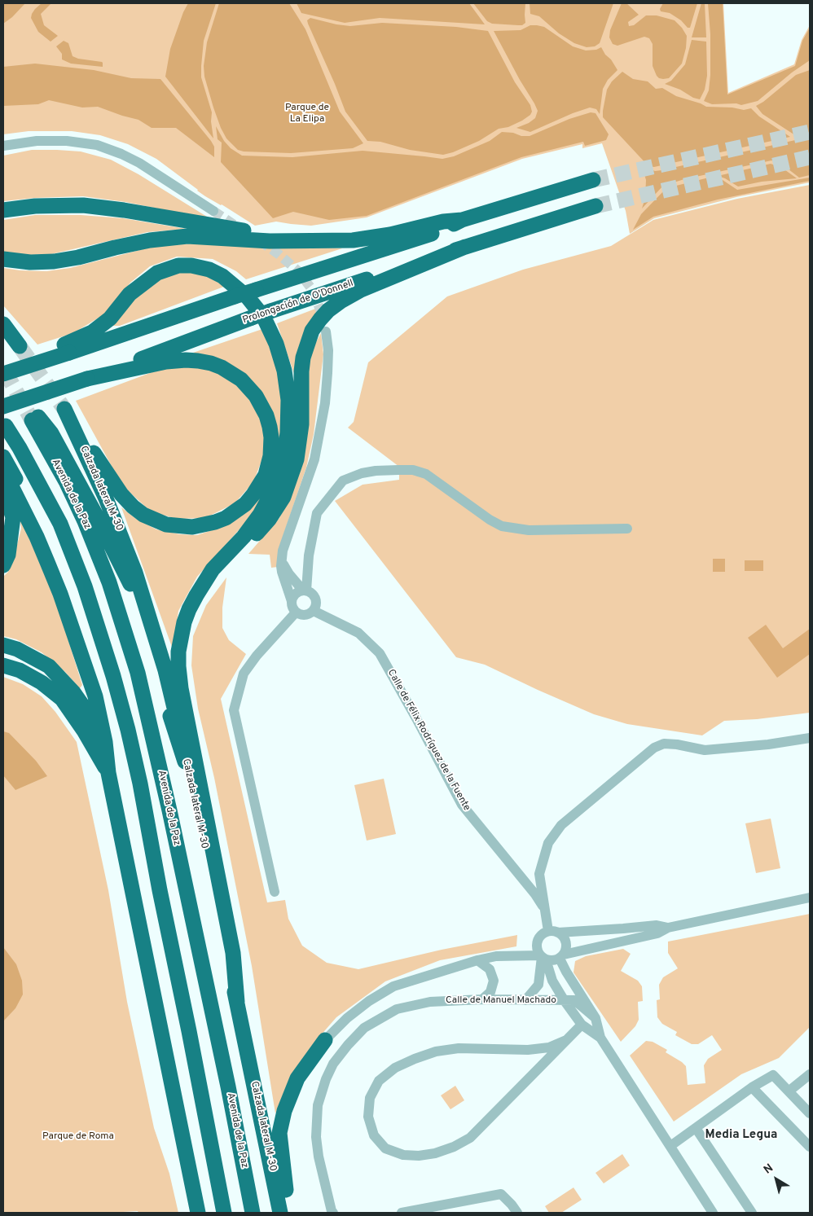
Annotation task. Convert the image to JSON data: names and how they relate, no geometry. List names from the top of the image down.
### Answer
{
  "streets": {
    "highway": ["Prolongación de O'Donnell", "Calzada lateral M-30", "Avenida de la Paz"],
    "street": ["Calle de Félix Rodríguez de la Fuente", "Calle de Manuel Machado"]
  },
  "crossings": [
    ["Prolongación de O'Donnell", "Calzada lateral M-30"],
    ["Calzada lateral M-30", "Avenida de la Paz"]
  ],
  "districts": ["Media Legua"],
  "parks": ["Parque de La Elipa", "Parque de Roma"],
  "north": "top left"
}
